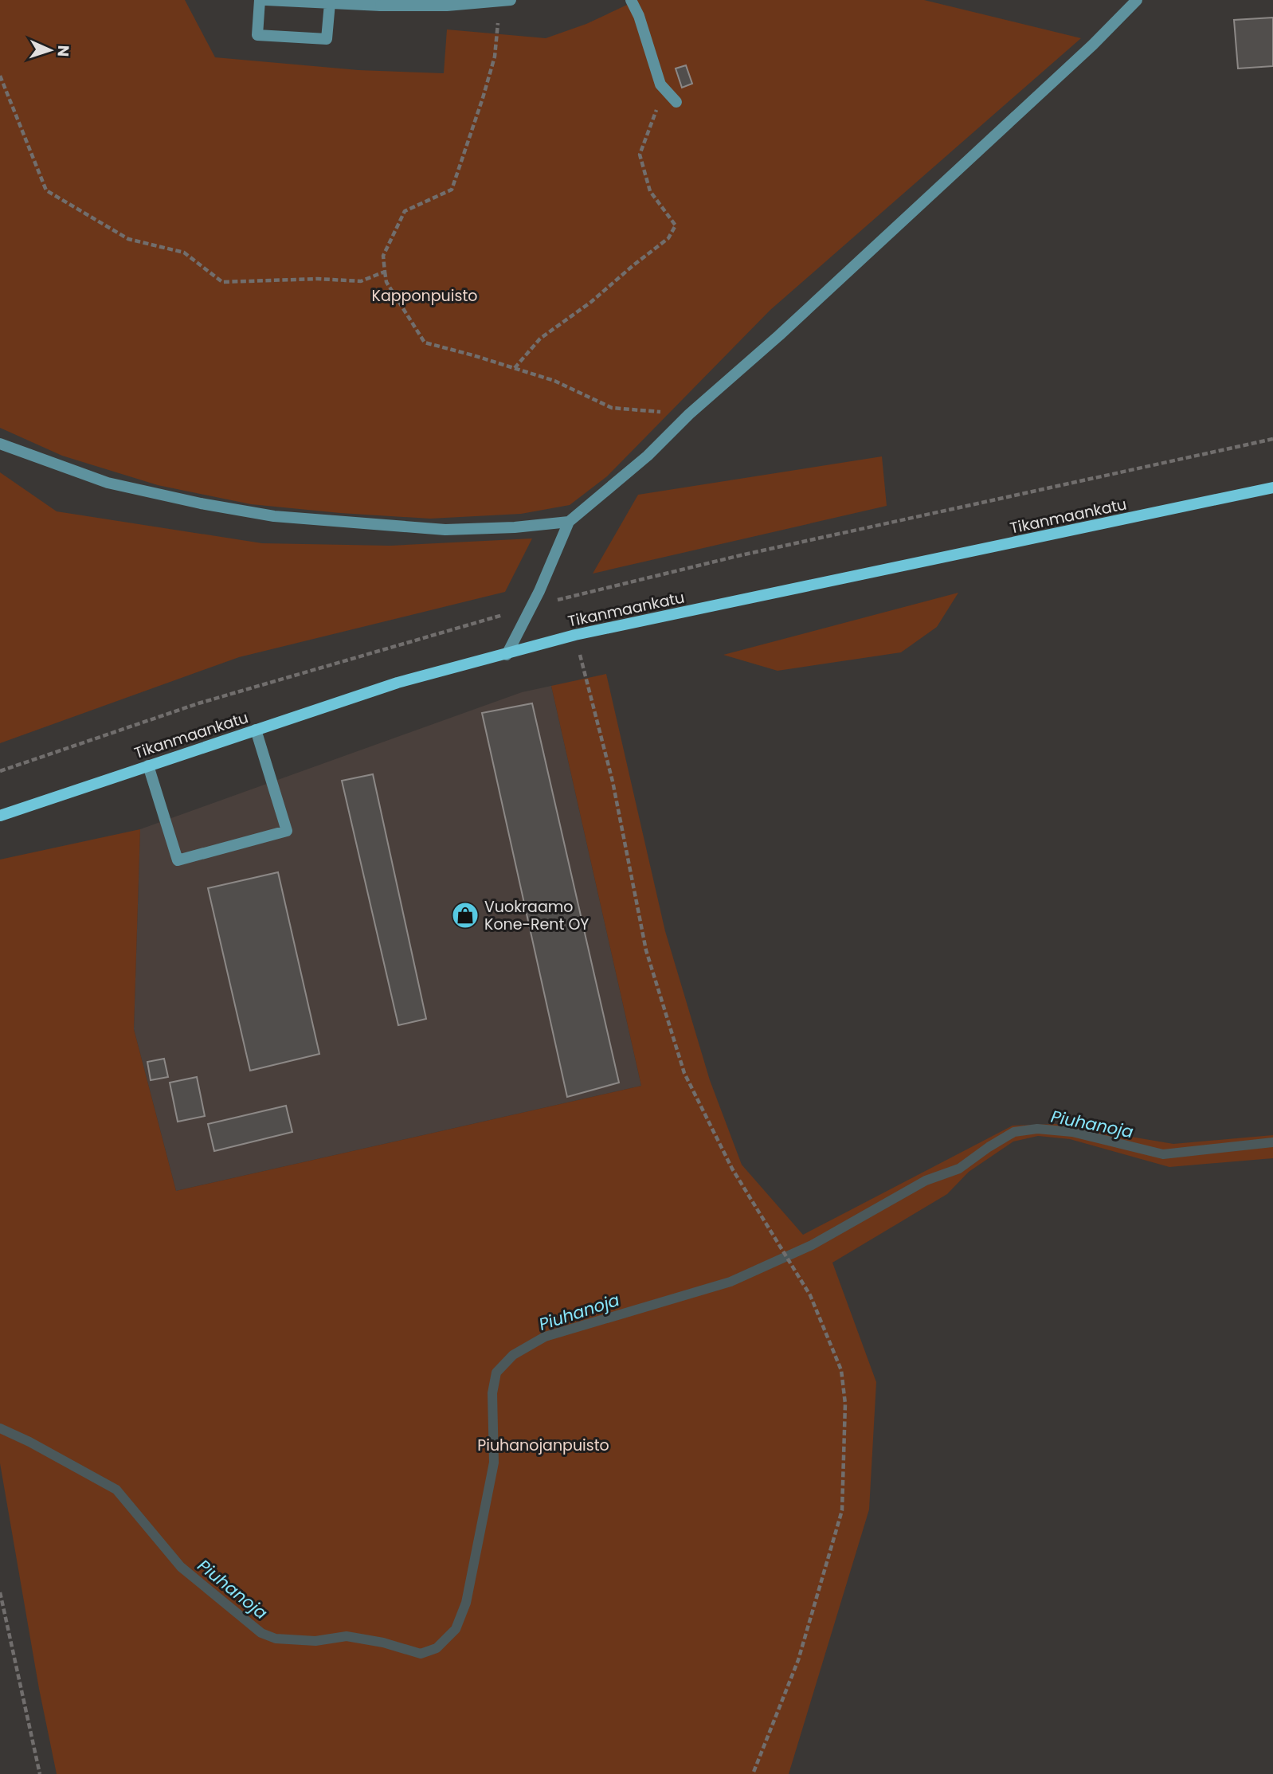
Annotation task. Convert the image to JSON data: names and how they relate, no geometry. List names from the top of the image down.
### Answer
{
  "streets": {
    "street": ["Tikanmaankatu"]
  },
  "water": ["Piuhanoja"],
  "parks": ["Kapponpuisto", "Piuhanojanpuisto"],
  "places": {
    "shop": ["Vuokraamo Kone-Rent OY"]
  },
  "north": "right"
}
